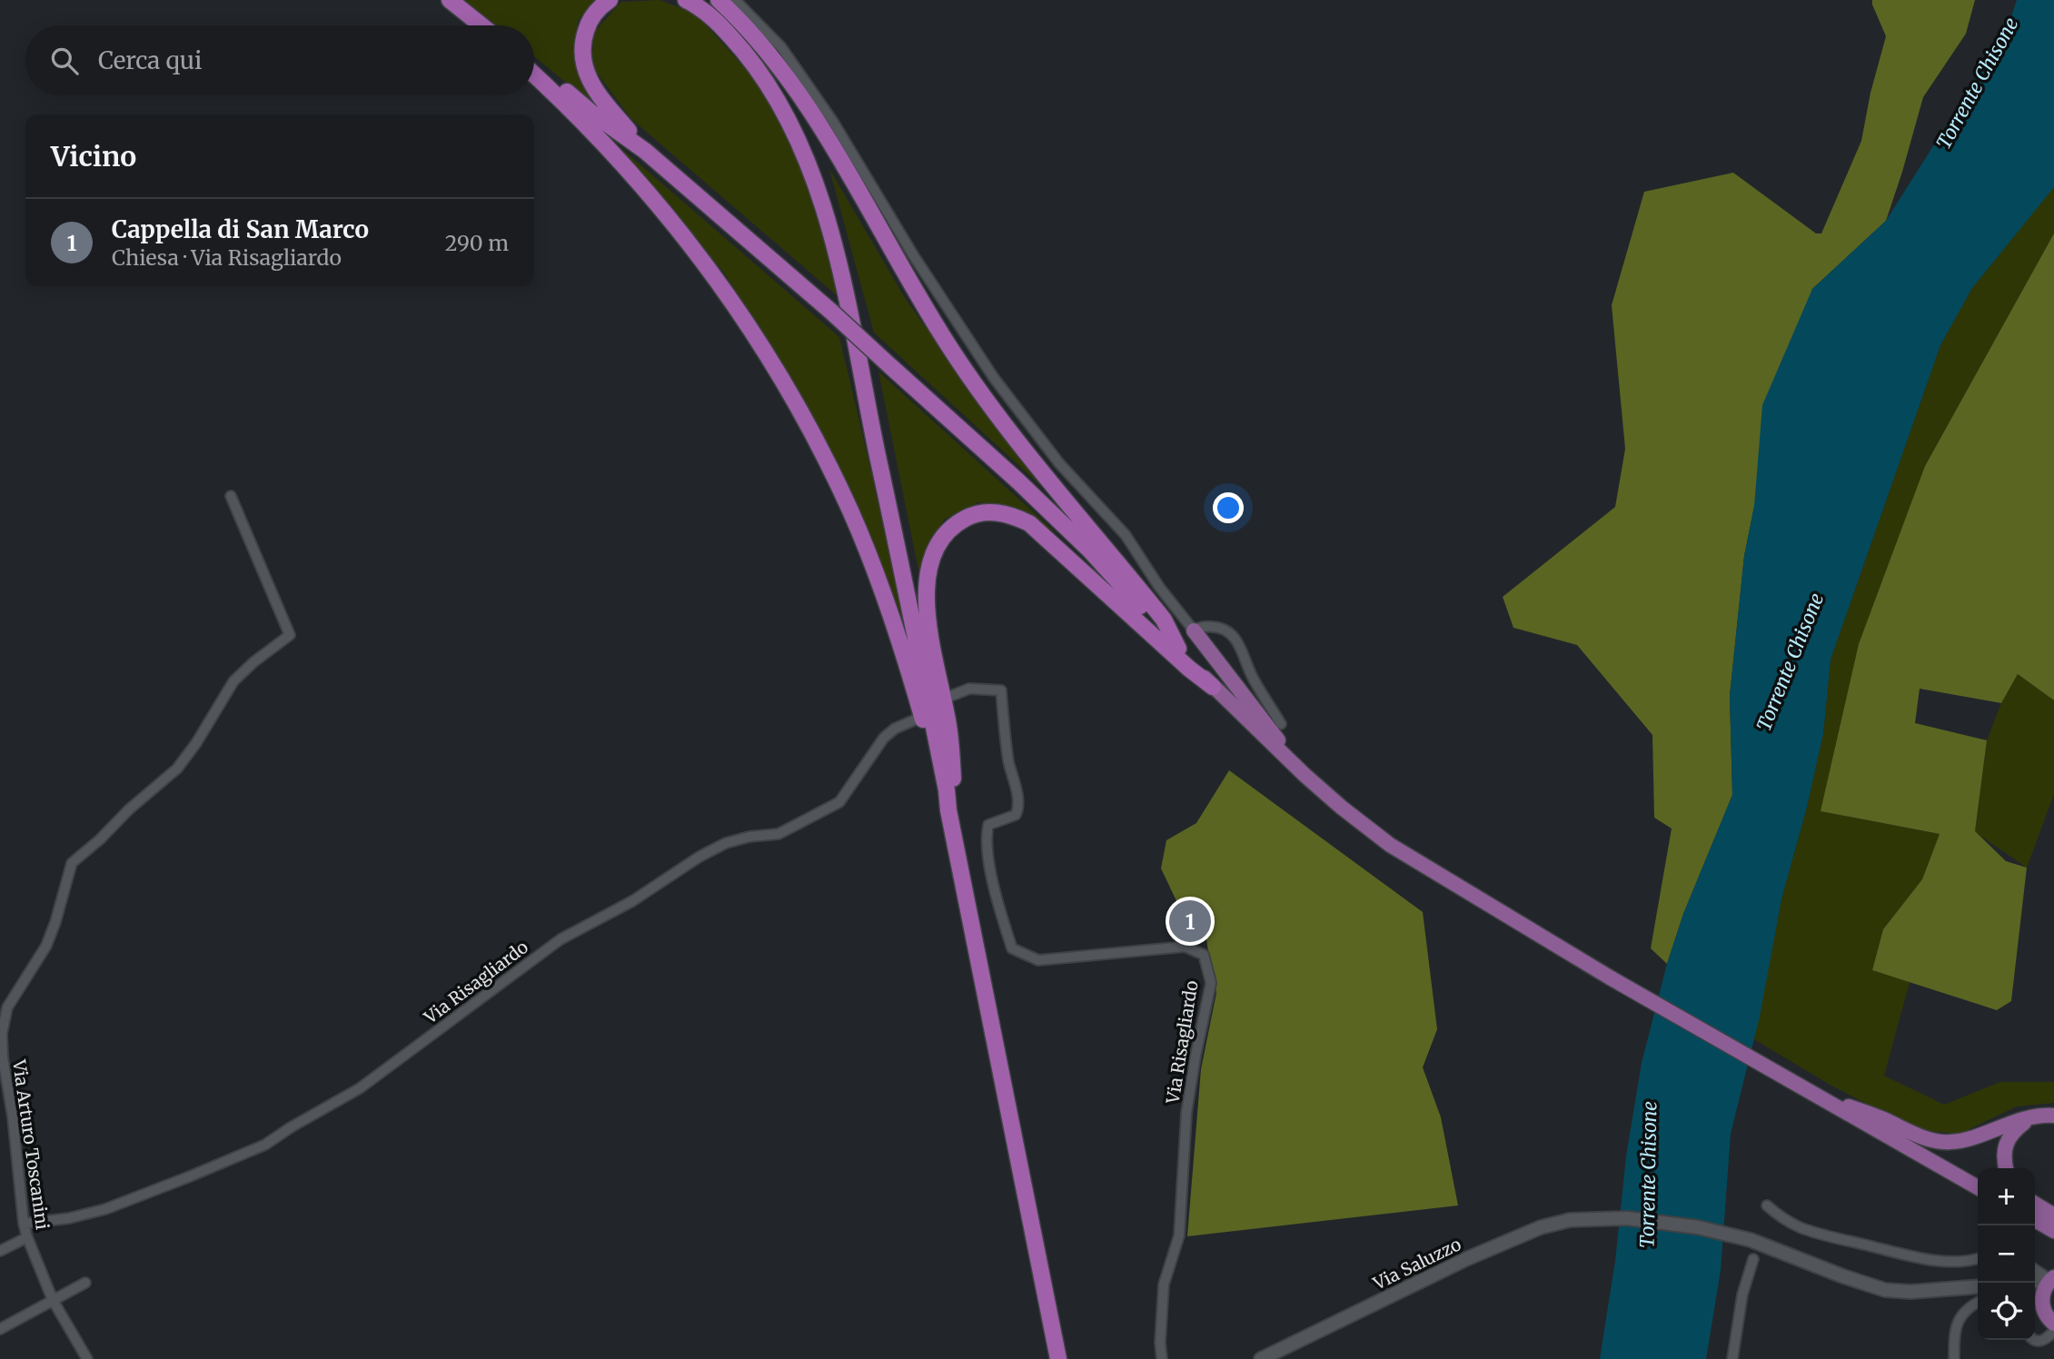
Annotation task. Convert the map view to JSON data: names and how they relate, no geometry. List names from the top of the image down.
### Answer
{
  "streets": {
    "main road": ["Via Saluzzo"],
    "street": ["Via Risagliardo", "Via Arturo Toscanini"]
  },
  "crossings": [
    ["Via Risagliardo", "Via Arturo Toscanini"]
  ],
  "water": ["Torrente Chisone"],
  "page": {
    "search": "Cerca qui",
    "heading": "Vicino",
    "list": [
      {
        "mark": "1",
        "name": "Cappella di San Marco",
        "note": "Chiesa · Via Risagliardo",
        "value": "290 m"
      }
    ],
    "pins": "1",
    "map_buttons": ["+", "−"]
  }
}
